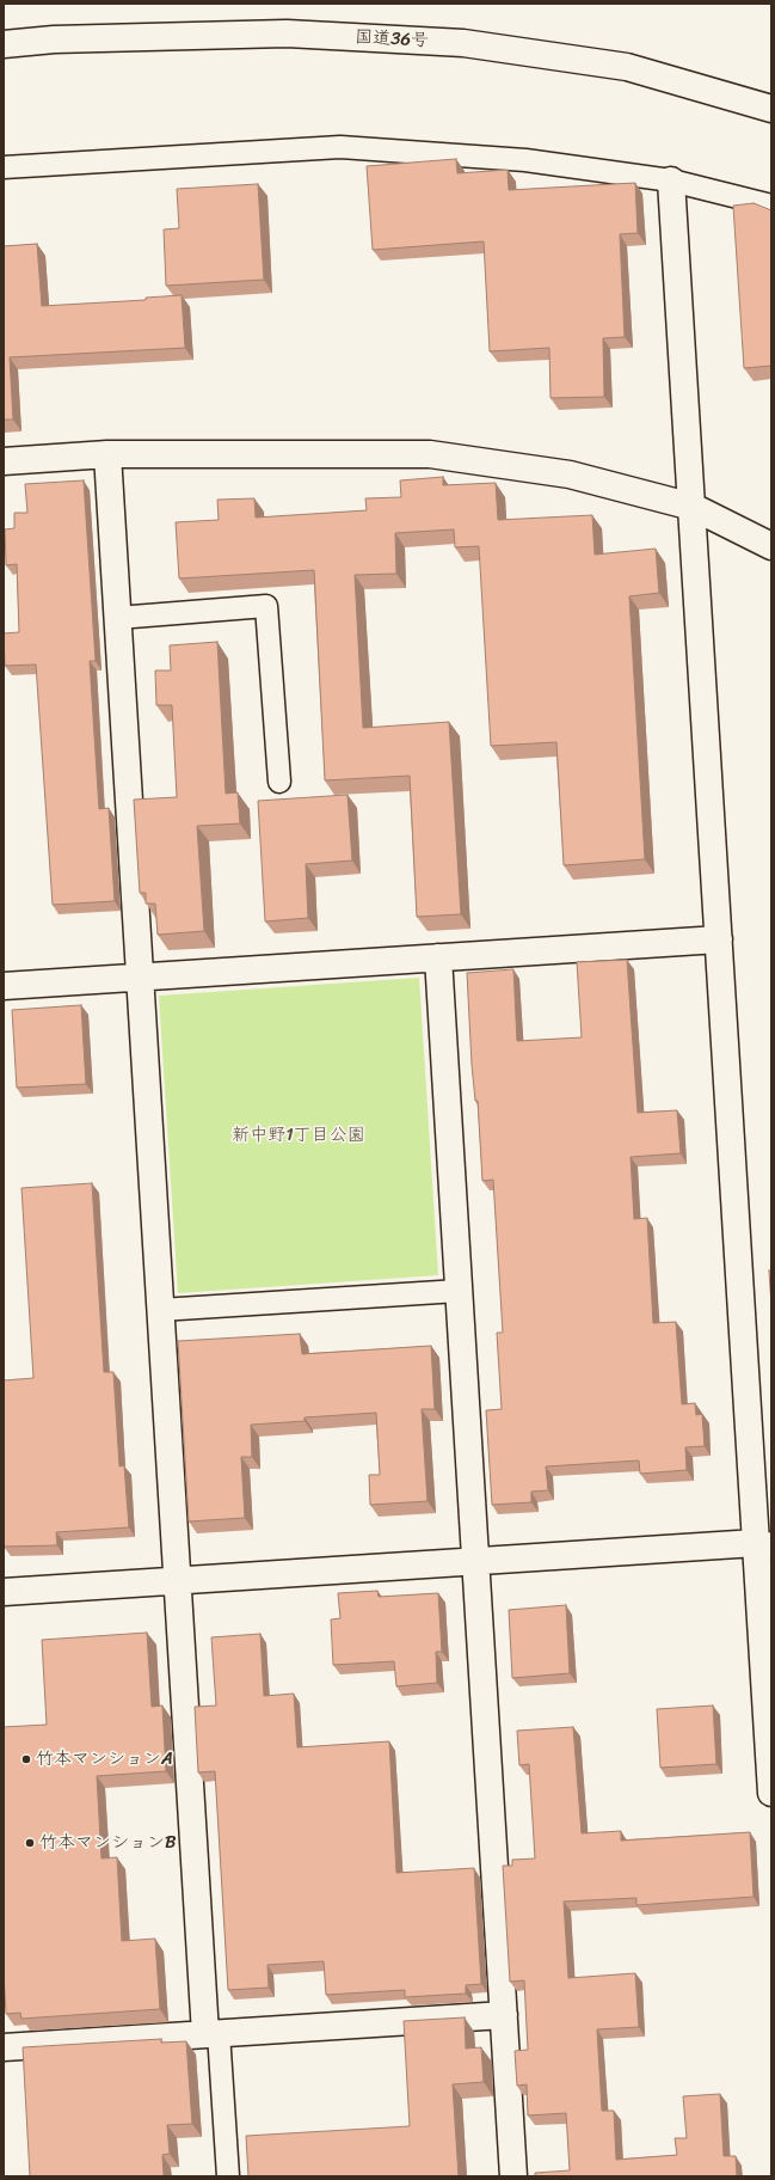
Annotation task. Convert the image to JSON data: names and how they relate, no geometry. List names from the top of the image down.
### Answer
{
  "streets": {
    "main road": ["国道36号"]
  },
  "parks": ["新中野1丁目公園"],
  "places": ["竹本マンションA", "竹本マンションB"]
}
